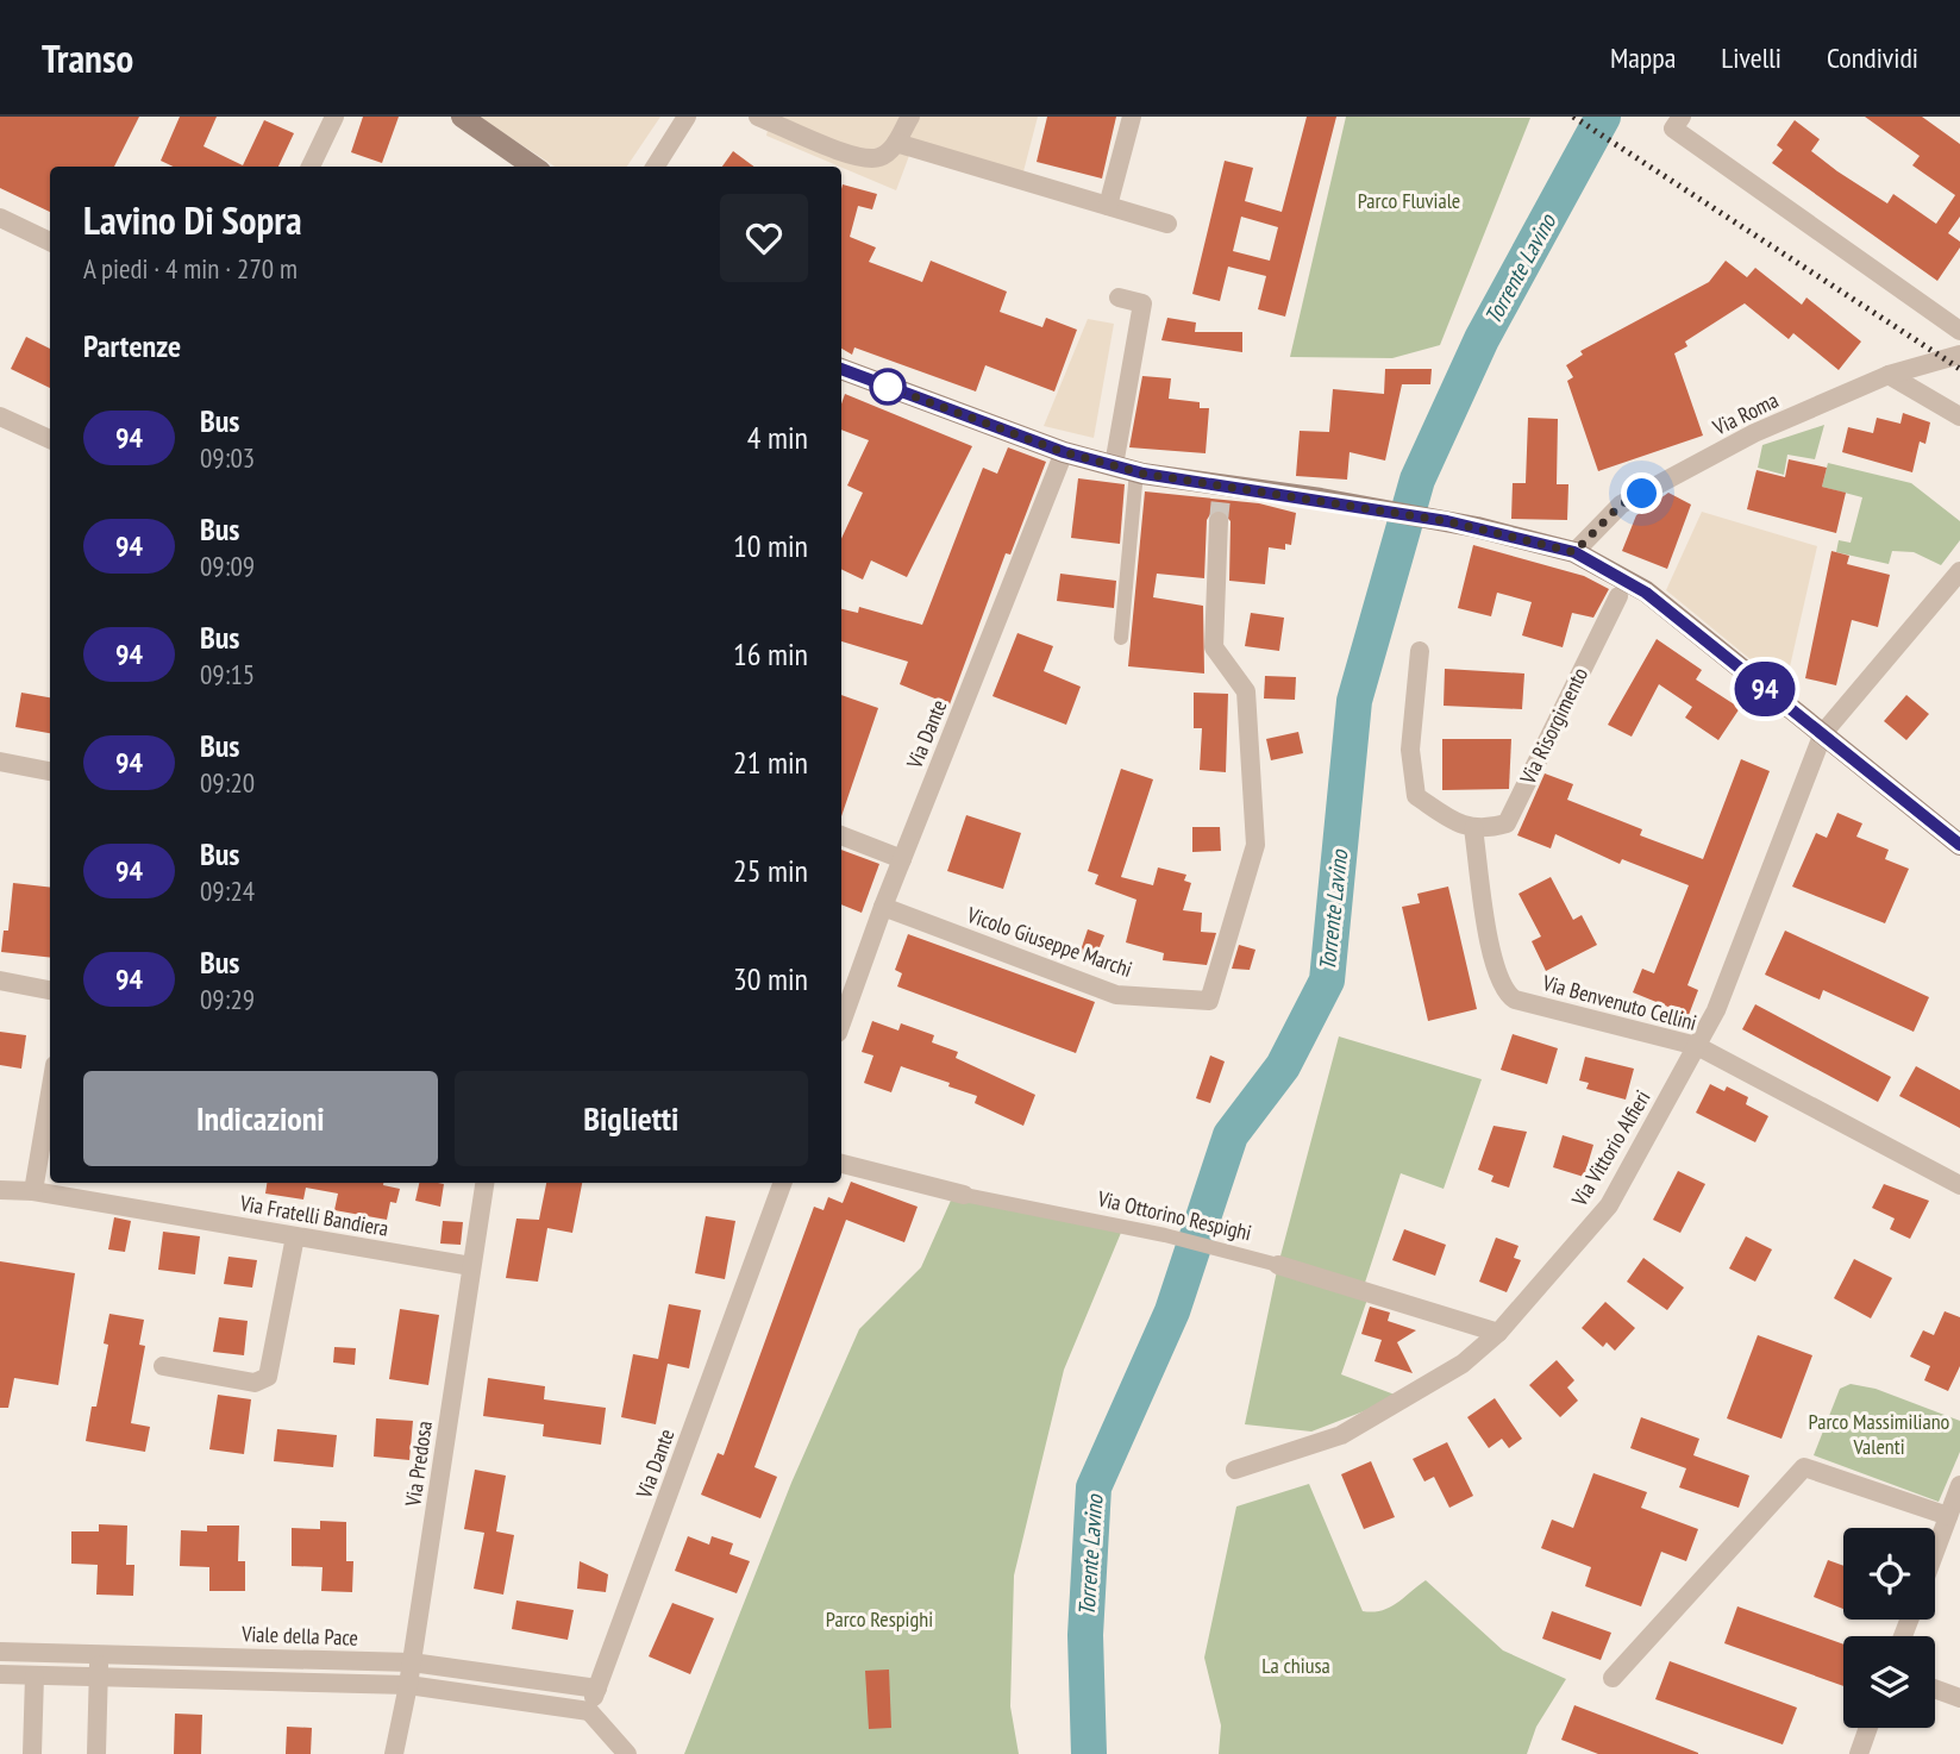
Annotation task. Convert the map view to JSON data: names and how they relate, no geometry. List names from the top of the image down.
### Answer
{
  "streets": {
    "street": [
      "Via Roma",
      "Via Risorgimento",
      "Via Dante",
      "Vicolo Giuseppe Marchi",
      "Via Benvenuto Cellini",
      "Via Vittorio Alfieri",
      "Via Fratelli Bandiera",
      "Via Ottorino Respighi",
      "Via Predosa",
      "Viale della Pace"
    ]
  },
  "crossings": [
    ["Via Risorgimento", "Via Benvenuto Cellini"],
    ["Via Dante", "Vicolo Giuseppe Marchi"],
    ["Via Dante", "Viale della Pace"],
    ["Via Benvenuto Cellini", "Via Vittorio Alfieri"],
    ["Via Vittorio Alfieri", "Via Ottorino Respighi"],
    ["Via Fratelli Bandiera", "Via Predosa"],
    ["Via Predosa", "Viale della Pace"]
  ],
  "water": ["Torrente Lavino"],
  "parks": [
    "Parco Fluviale",
    "Parco Massimiliano Valenti",
    "Parco Respighi",
    "La chiusa"
  ],
  "lines": ["bus line 94"],
  "page": {
    "header": "Transo",
    "nav": ["Mappa", "Livelli", "Condividi"],
    "on_map": "94",
    "heading": [
      ["Lavino Di Sopra", "A piedi · 4 min · 270 m"],
      "Partenze"
    ],
    "list": [
      {
        "mark": "94",
        "name": "Bus",
        "note": "09:03",
        "value": "4 min"
      },
      {
        "mark": "94",
        "name": "Bus",
        "note": "09:09",
        "value": "10 min"
      },
      {
        "mark": "94",
        "name": "Bus",
        "note": "09:15",
        "value": "16 min"
      },
      {
        "mark": "94",
        "name": "Bus",
        "note": "09:20",
        "value": "21 min"
      },
      {
        "mark": "94",
        "name": "Bus",
        "note": "09:24",
        "value": "25 min"
      },
      {
        "mark": "94",
        "name": "Bus",
        "note": "09:29",
        "value": "30 min"
      }
    ],
    "buttons": ["Indicazioni", "Biglietti"]
  }
}
